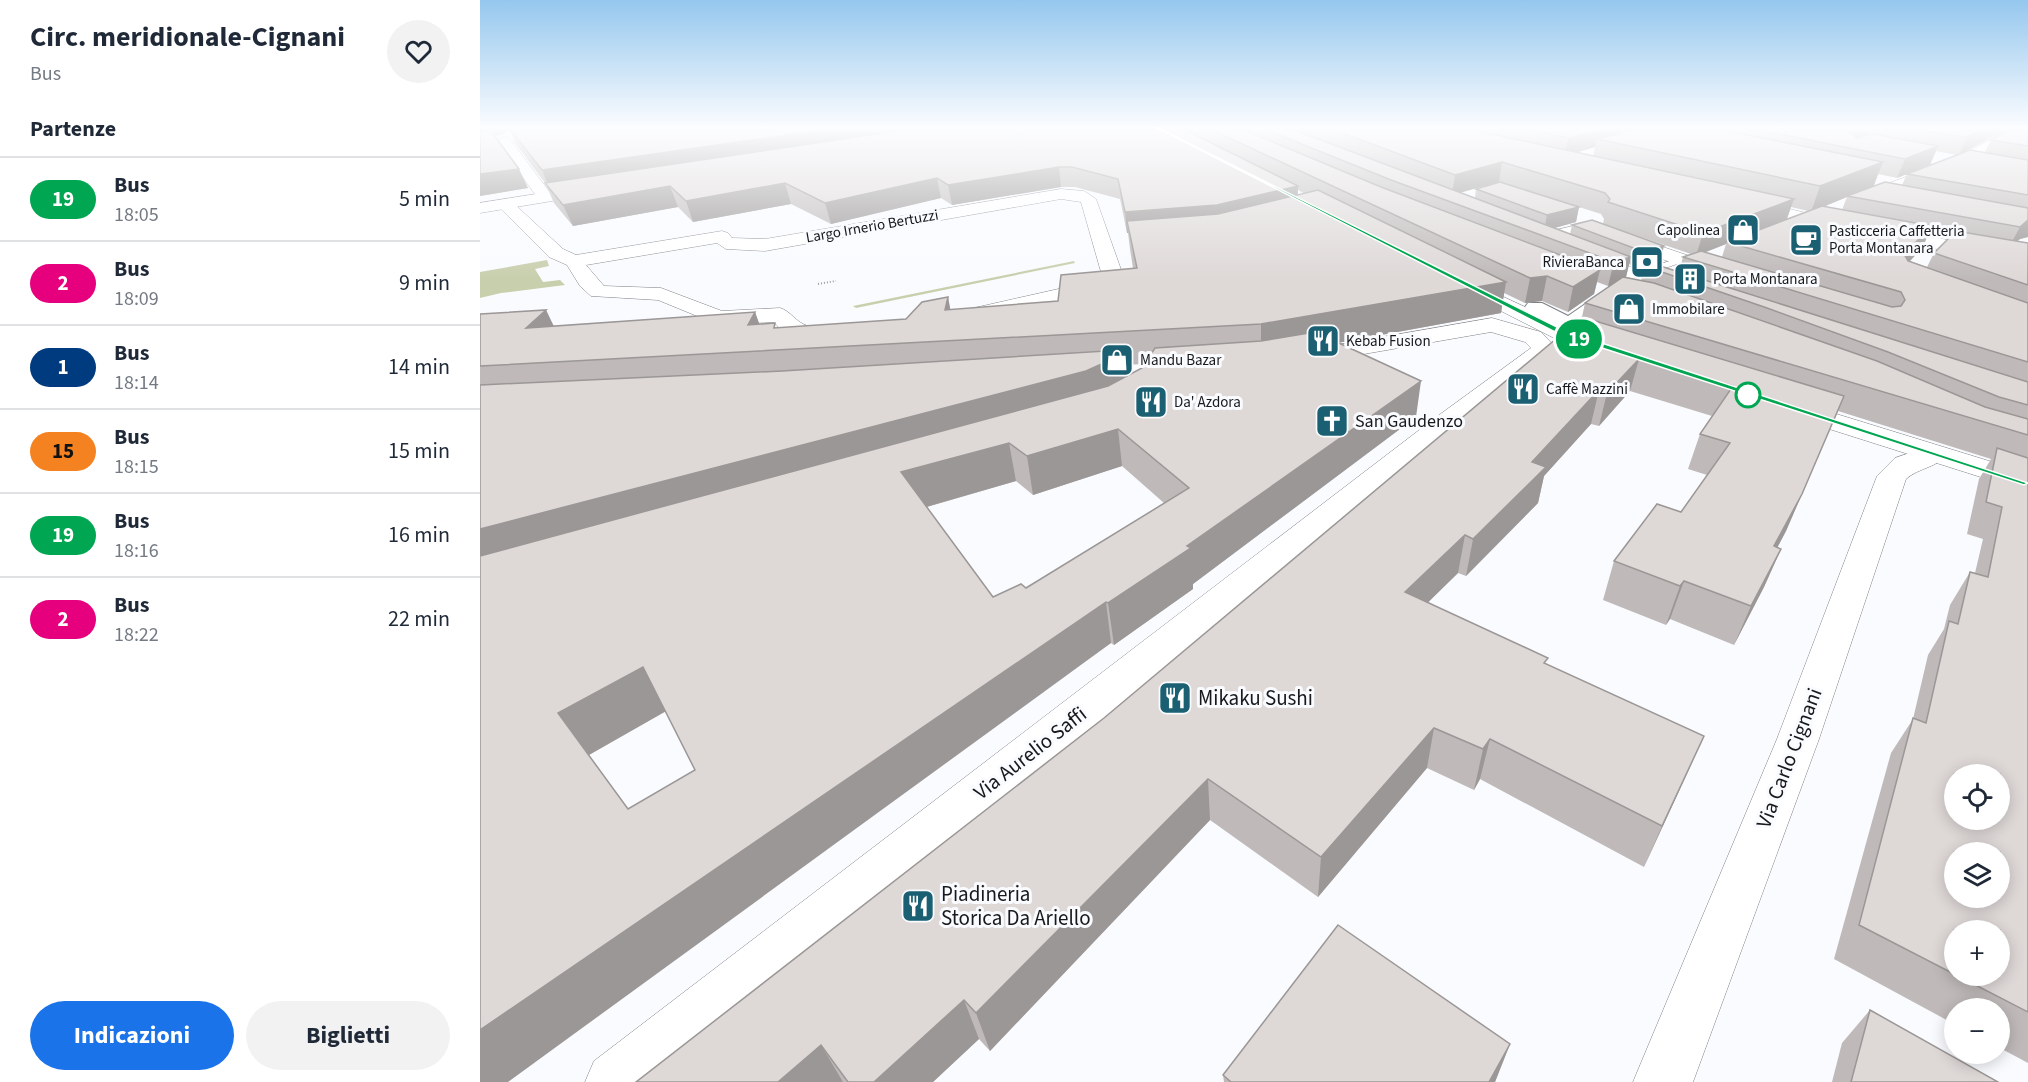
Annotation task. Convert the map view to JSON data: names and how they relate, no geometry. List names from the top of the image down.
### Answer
{
  "streets": {
    "street": ["Largo Irnerio Bertuzzi", "Via Aurelio Saffi", "Via Carlo Cignani"]
  },
  "places": {
    "shop": ["Capolinea", "Immobilare", "Mandu Bazar"],
    "cafe": ["Pasticceria Caffetteria Porta Montanara"],
    "bank": ["RivieraBanca"],
    "building": ["Porta Montanara"],
    "restaurant": [
      "Kebab Fusion",
      "Caffè Mazzini",
      "Da' Azdora",
      "Mikaku Sushi",
      "Piadineria Storica Da Ariello"
    ],
    "church": ["San Gaudenzo"]
  },
  "lines": ["bus line 19"],
  "page": {
    "heading": [
      ["Circ. meridionale-Cignani", "Bus"],
      "Partenze"
    ],
    "on_map": "19",
    "list": [
      {
        "mark": "19",
        "name": "Bus",
        "note": "18:05",
        "value": "5 min"
      },
      {
        "mark": "2",
        "name": "Bus",
        "note": "18:09",
        "value": "9 min"
      },
      {
        "mark": "1",
        "name": "Bus",
        "note": "18:14",
        "value": "14 min"
      },
      {
        "mark": "15",
        "name": "Bus",
        "note": "18:15",
        "value": "15 min"
      },
      {
        "mark": "19",
        "name": "Bus",
        "note": "18:16",
        "value": "16 min"
      },
      {
        "mark": "2",
        "name": "Bus",
        "note": "18:22",
        "value": "22 min"
      }
    ],
    "map_buttons": ["+", "−"],
    "buttons": ["Indicazioni", "Biglietti"]
  }
}
